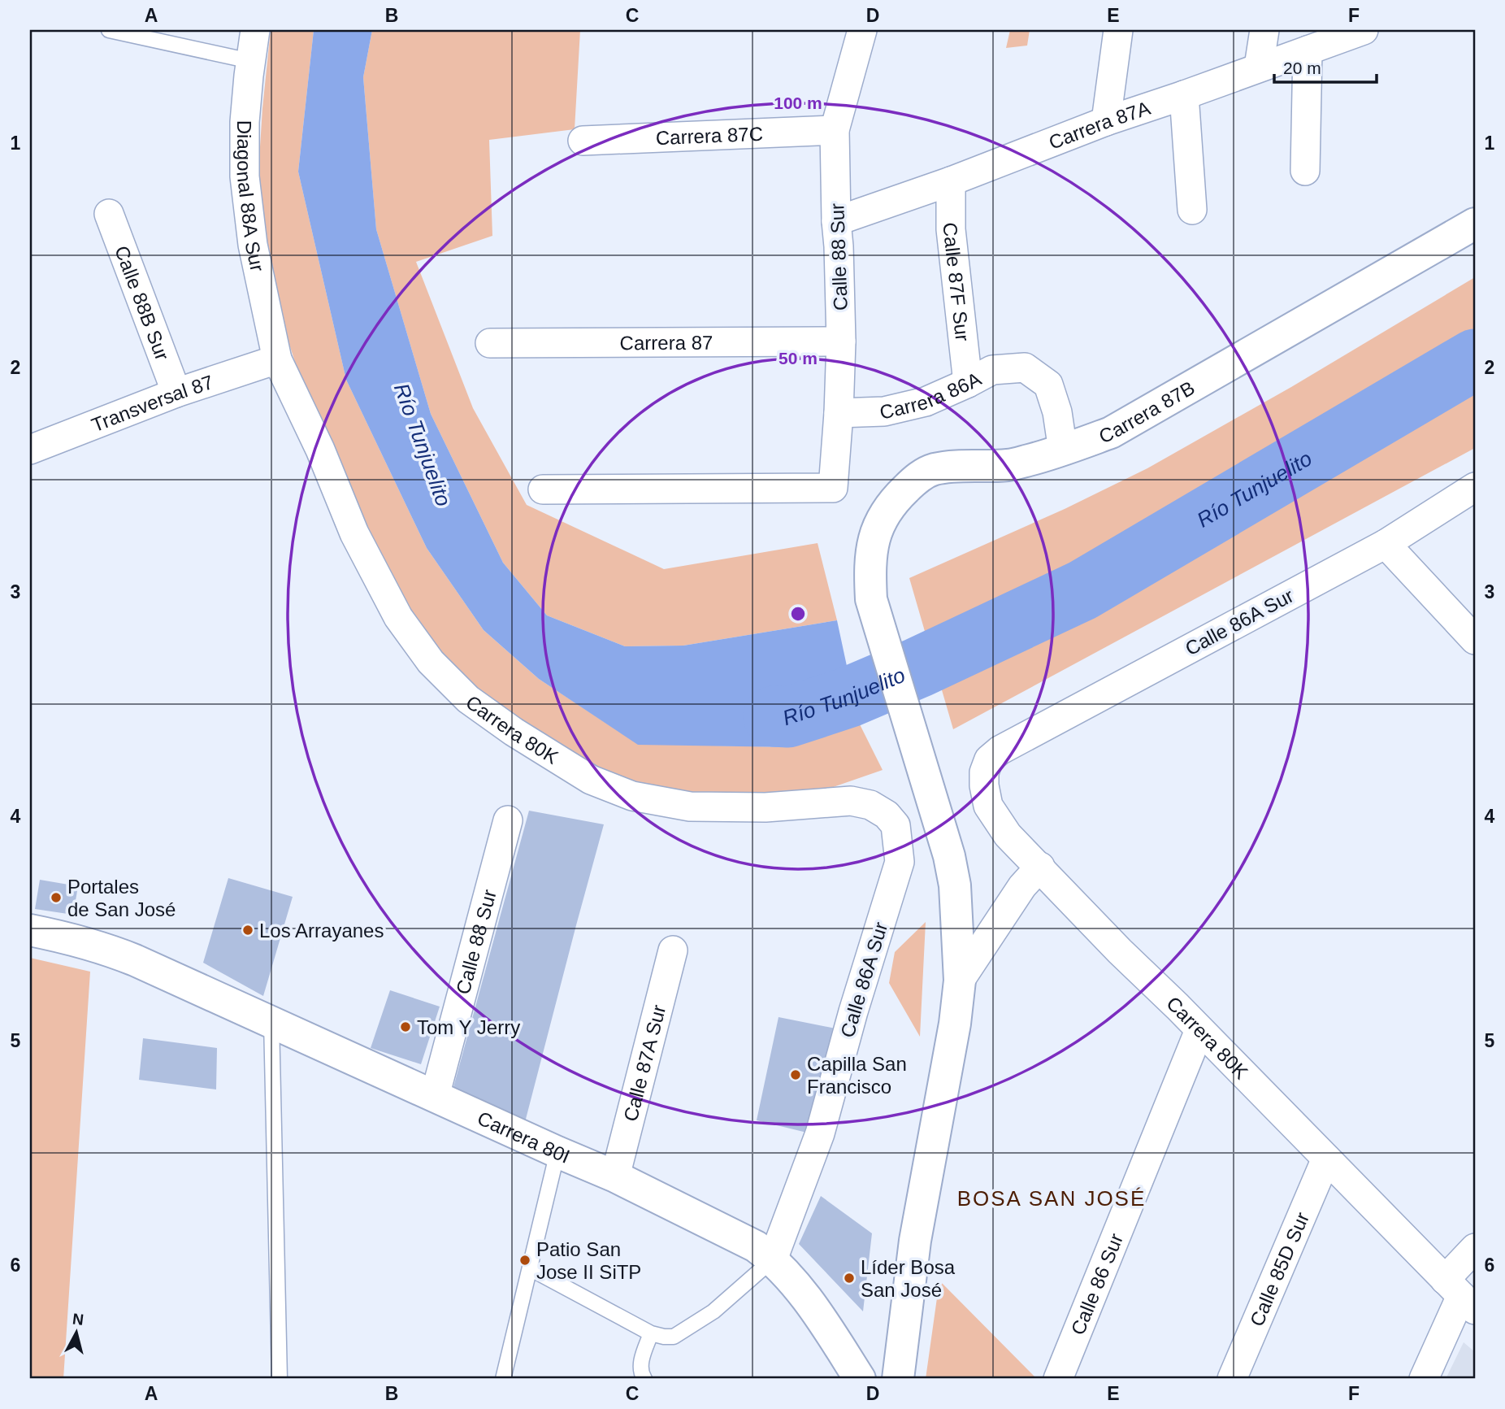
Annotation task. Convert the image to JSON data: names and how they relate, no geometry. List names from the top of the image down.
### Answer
{
  "streets": {
    "street": [
      "Carrera 87A",
      "Carrera 87C",
      "Diagonal 88A Sur",
      "Calle 88 Sur",
      "Calle 87F Sur",
      "Calle 88B Sur",
      "Carrera 87",
      "Carrera 86A",
      "Transversal 87",
      "Carrera 87B",
      "Calle 86A Sur",
      "Carrera 80K",
      "Calle 87A Sur",
      "Carrera 80I",
      "Calle 85D Sur",
      "Calle 86 Sur"
    ]
  },
  "crossings": [
    ["Carrera 87A", "Calle 88 Sur"],
    ["Carrera 87A", "Calle 87F Sur"],
    ["Carrera 87C", "Calle 88 Sur"],
    ["Diagonal 88A Sur", "Transversal 87"],
    ["Diagonal 88A Sur", "Carrera 80K"],
    ["Calle 88 Sur", "Carrera 87"],
    ["Calle 88 Sur", "Carrera 86A"],
    ["Calle 88 Sur", "Carrera 80I"],
    ["Calle 87F Sur", "Carrera 86A"],
    ["Calle 88B Sur", "Transversal 87"],
    ["Carrera 86A", "Carrera 87B"],
    ["Transversal 87", "Carrera 80K"],
    ["Calle 86A Sur", "Carrera 80K"],
    ["Calle 86A Sur", "Carrera 80I"],
    ["Carrera 80K", "Calle 85D Sur"],
    ["Carrera 80K", "Calle 86 Sur"],
    ["Calle 87A Sur", "Carrera 80I"]
  ],
  "districts": ["BOSA SAN JOSÉ"],
  "water": ["Río Tunjuelito"],
  "places": [
    "Portales de San José",
    "Los Arrayanes",
    "Tom Y Jerry",
    "Capilla San Francisco",
    "Patio San Jose II SiTP",
    "Líder Bosa San José"
  ],
  "scale_bar": "20 m",
  "north": "top",
  "grid": {
    "columns": [
      "A",
      "B",
      "C",
      "D",
      "E",
      "F"
    ],
    "rows": [
      "1",
      "2",
      "3",
      "4",
      "5",
      "6"
    ]
  },
  "rings": ["100 m", "50 m"]
}
